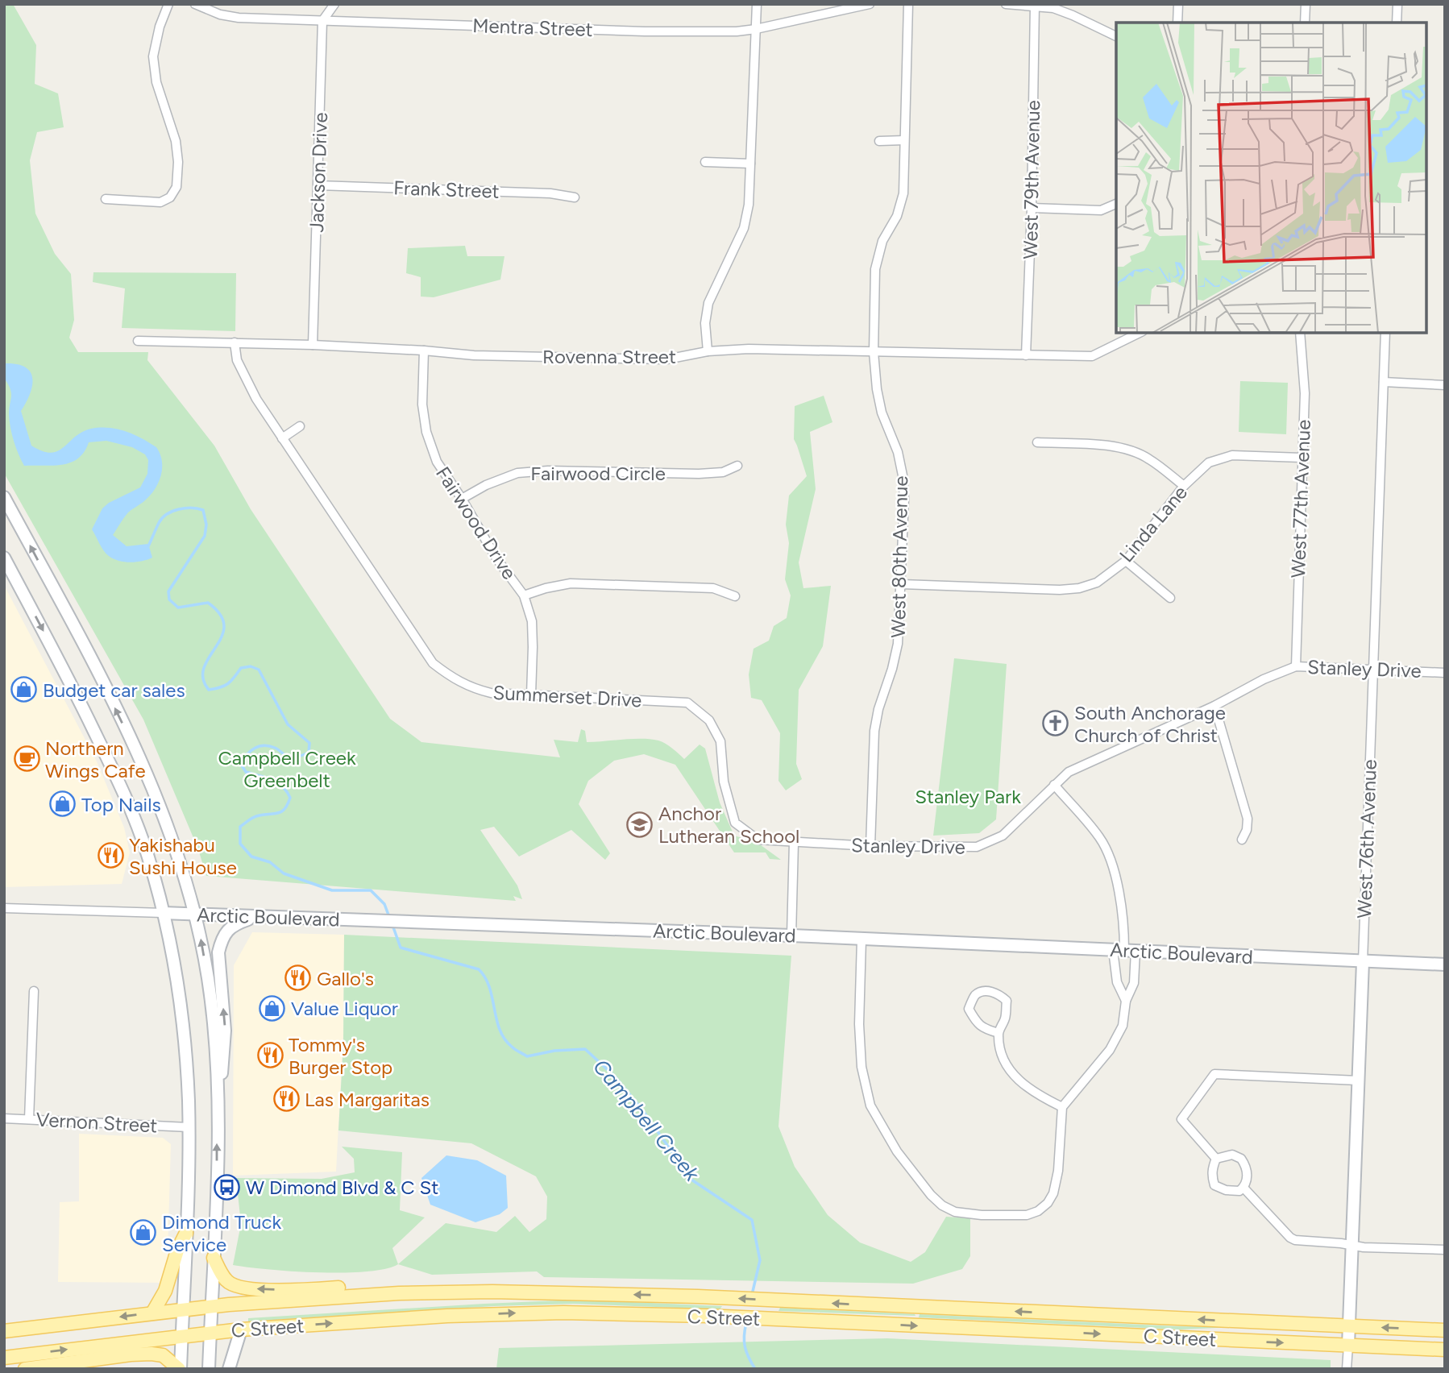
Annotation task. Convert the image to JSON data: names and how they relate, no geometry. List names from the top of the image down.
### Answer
{
  "streets": {
    "main road": ["West 76th Avenue", "Arctic Boulevard", "C Street"],
    "street": [
      "Mentra Street",
      "Jackson Drive",
      "West 79th Avenue",
      "Frank Street",
      "Rovenna Street",
      "Fairwood Circle",
      "West 77th Avenue",
      "Fairwood Drive",
      "Linda Lane",
      "West 80th Avenue",
      "Stanley Drive",
      "Summerset Drive",
      "Vernon Street"
    ]
  },
  "crossings": [
    ["Mentra Street", "Jackson Drive"],
    ["Jackson Drive", "Frank Street"],
    ["Jackson Drive", "Rovenna Street"],
    ["West 79th Avenue", "Rovenna Street"],
    ["Rovenna Street", "Fairwood Drive"],
    ["Rovenna Street", "West 80th Avenue"],
    ["Rovenna Street", "Summerset Drive"],
    ["Fairwood Circle", "Fairwood Drive"],
    ["West 77th Avenue", "Linda Lane"],
    ["West 77th Avenue", "Stanley Drive"],
    ["Fairwood Drive", "Summerset Drive"],
    ["Linda Lane", "West 80th Avenue"],
    ["West 80th Avenue", "Stanley Drive"],
    ["Stanley Drive", "Summerset Drive"],
    ["Stanley Drive", "West 76th Avenue"],
    ["West 76th Avenue", "Arctic Boulevard"],
    ["West 76th Avenue", "C Street"]
  ],
  "water": ["Campbell Creek"],
  "parks": ["Campbell Creek Greenbelt", "Stanley Park"],
  "places": {
    "shop": [
      "Budget car sales",
      "Top Nails",
      "Value Liquor",
      "Dimond Truck Service"
    ],
    "church": ["South Anchorage Church of Christ"],
    "cafe": ["Northern Wings Cafe"],
    "school or university": ["Anchor Lutheran School"],
    "restaurant": [
      "Yakishabu Sushi House",
      "Gallo's",
      "Tommy's Burger Stop",
      "Las Margaritas"
    ],
    "bus stop": ["W Dimond Blvd & C St"]
  }
}
